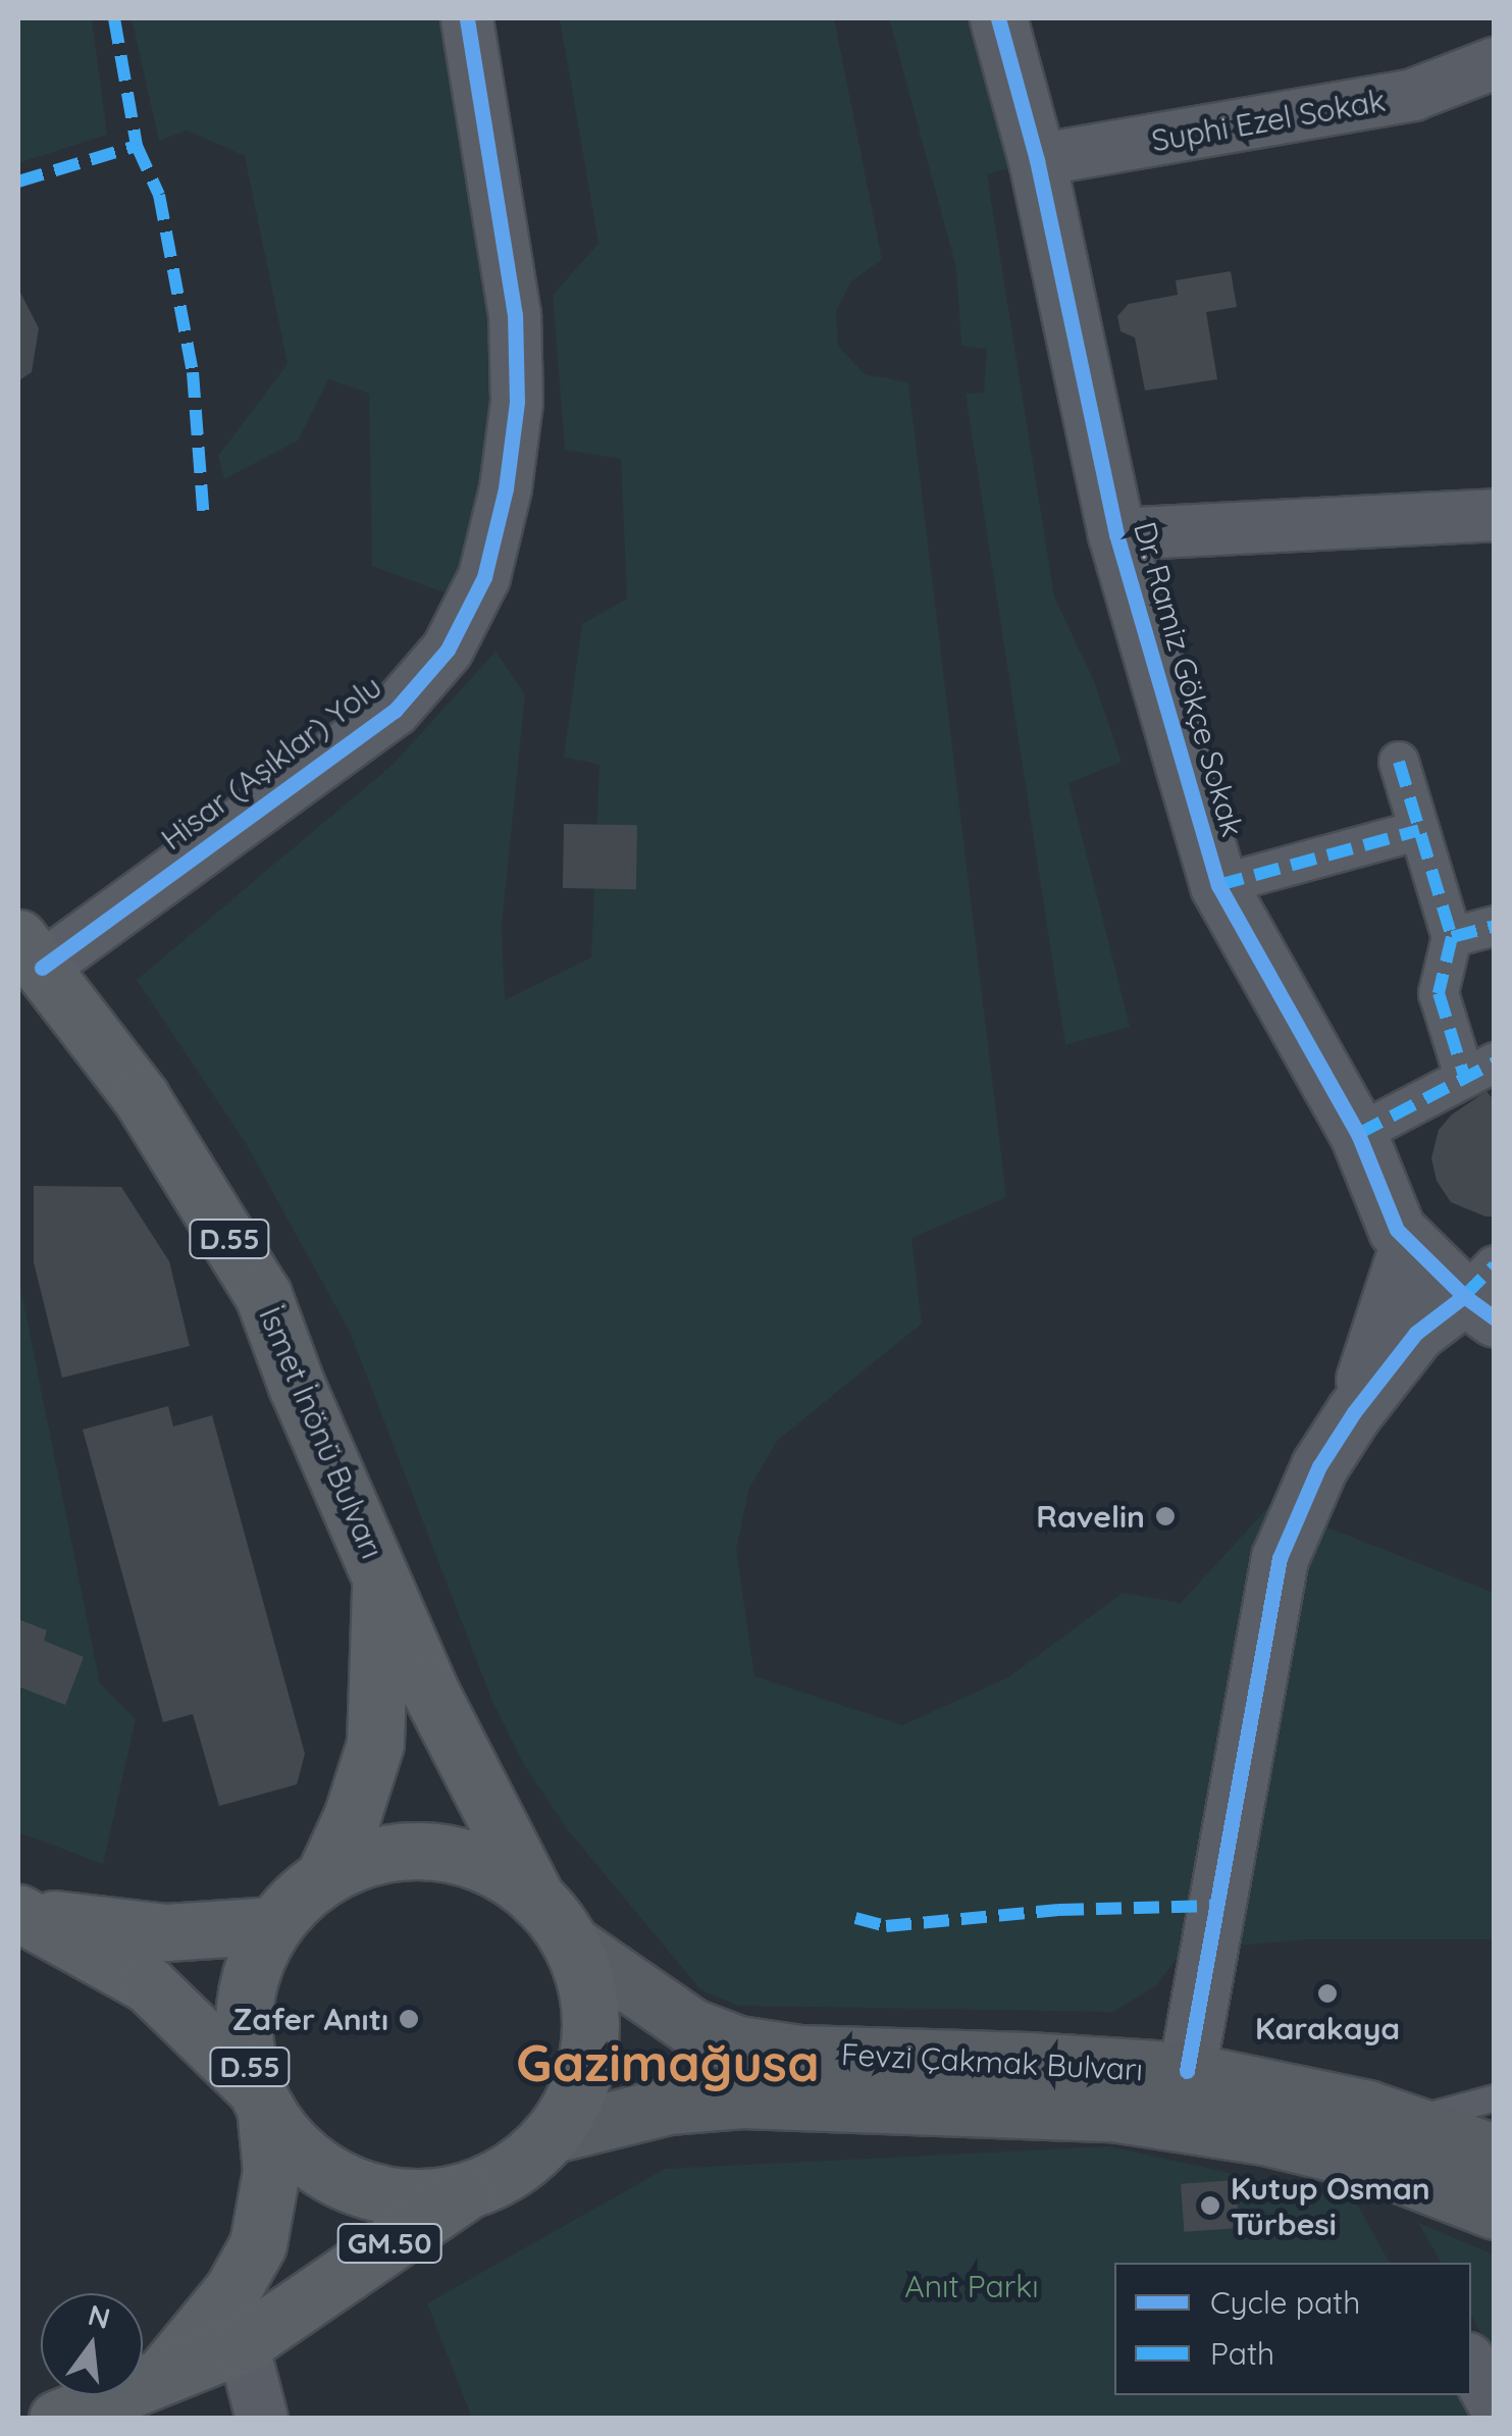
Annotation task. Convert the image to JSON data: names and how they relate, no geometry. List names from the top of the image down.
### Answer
{
  "streets": {
    "main road": [
      "D.55",
      "İsmet İnönü Bulvarı",
      "Fevzi Çakmak Bulvarı",
      "GM.50"
    ],
    "street": ["Suphi Ezel Sokak", "Dr. Ramiz Gökçe Sokak", "Hisar (Aşıklar) Yolu"]
  },
  "crossings": [
    ["Suphi Ezel Sokak", "Dr. Ramiz Gökçe Sokak"],
    ["Hisar (Aşıklar) Yolu", "İsmet İnönü Bulvarı"],
    ["D.55", "İsmet İnönü Bulvarı"],
    ["D.55", "Fevzi Çakmak Bulvarı"],
    ["D.55", "GM.50"],
    ["İsmet İnönü Bulvarı", "Fevzi Çakmak Bulvarı"],
    ["İsmet İnönü Bulvarı", "GM.50"],
    ["Fevzi Çakmak Bulvarı", "GM.50"]
  ],
  "districts": ["Gazimağusa"],
  "parks": ["Anıt Parkı"],
  "places": [
    "Ravelin",
    "Karakaya",
    "Zafer Anıtı",
    "Kutup Osman Türbesi"
  ],
  "legend": ["Cycle path", "Path"],
  "north": "top"
}
